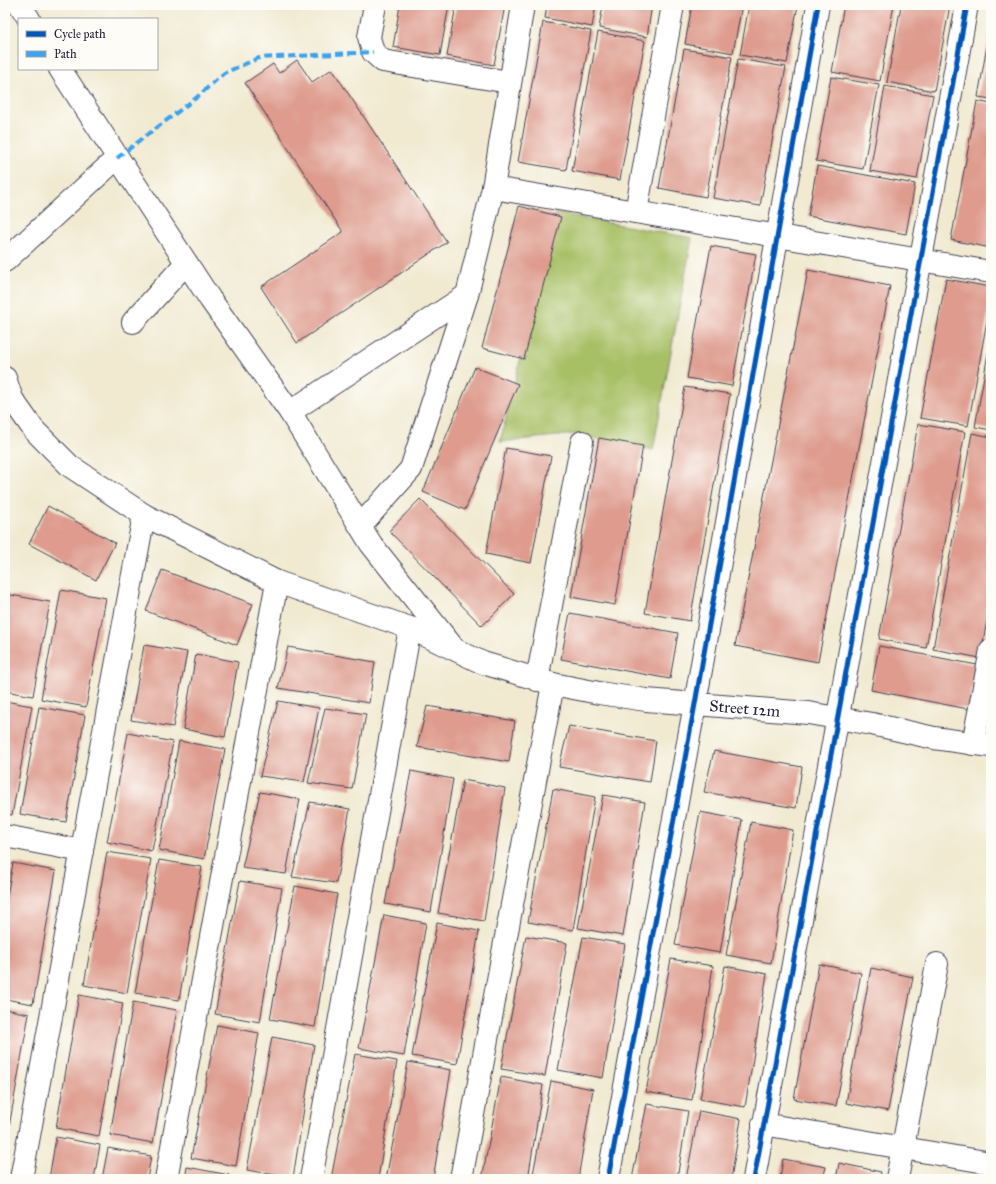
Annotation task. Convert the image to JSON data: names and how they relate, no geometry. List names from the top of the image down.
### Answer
{
  "streets": {
    "street": ["Street 12m"]
  },
  "legend": ["Cycle path", "Path"]
}
